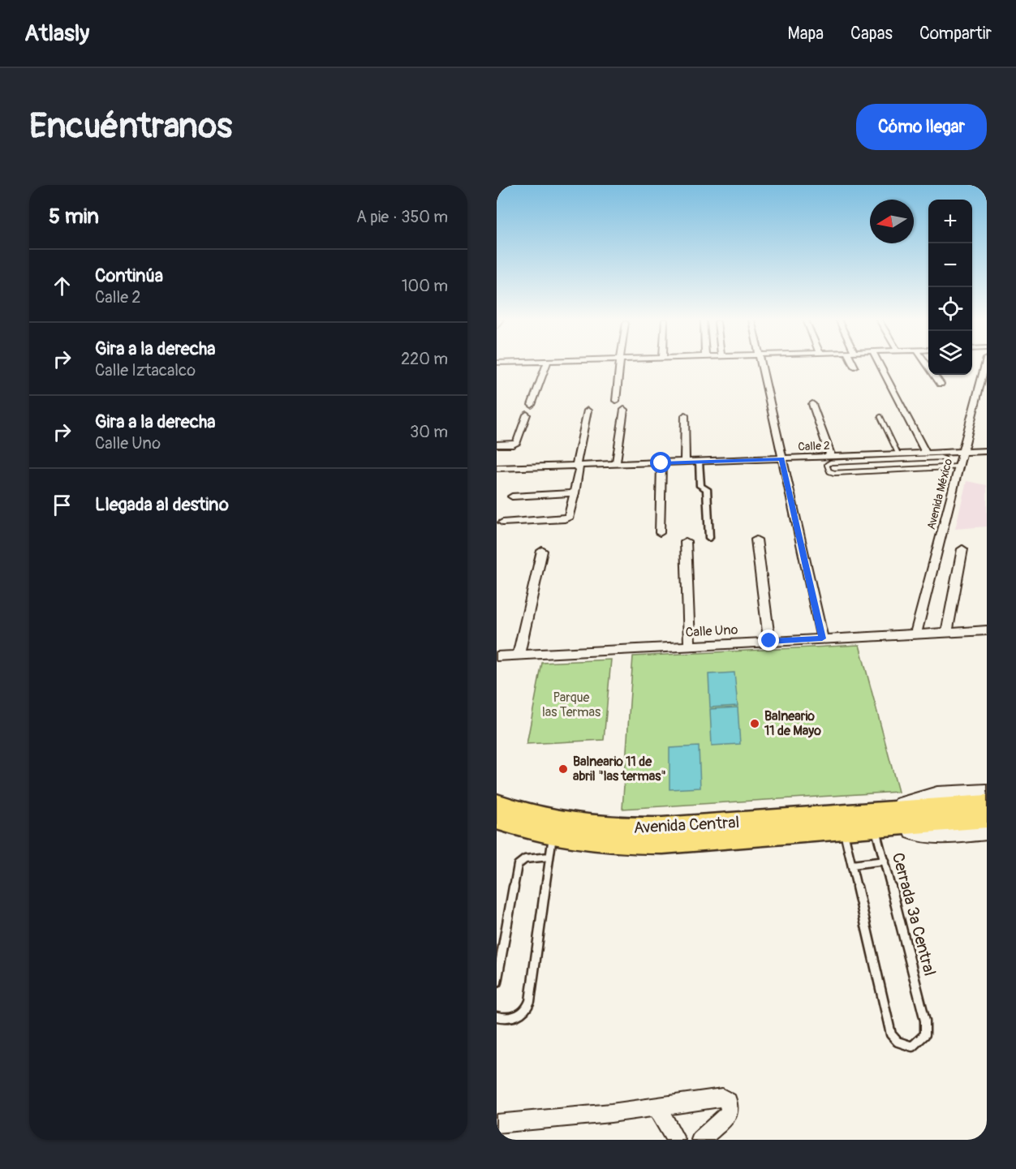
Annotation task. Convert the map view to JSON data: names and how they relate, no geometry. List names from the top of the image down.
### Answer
{
  "streets": {
    "main road": ["Avenida Central"],
    "street": ["Calle 2", "Avenida México", "Calle Uno"],
    "lane": ["Cerrada 3ª Central"]
  },
  "crossings": [
    ["Calle 2", "Avenida México"],
    ["Avenida México", "Calle Uno"],
    ["Avenida Central", "Cerrada 3ª Central"]
  ],
  "parks": ["Parque las Termas"],
  "places": ["Balneario 11 de Mayo", "Balneario 11 de abril \"las termas\""],
  "north": "left",
  "page": {
    "header": "Atlasly",
    "nav": ["Mapa", "Capas", "Compartir"],
    "buttons": "Cómo llegar",
    "title": "Encuéntranos",
    "heading": ["5 min", "A pie · 350 m"],
    "map_buttons": ["+", "−"],
    "list": [
      ["Continúa", "Calle 2", "100 m"],
      ["Gira a la derecha", "Calle Iztacalco", "220 m"],
      ["Gira a la derecha", "Calle Uno", "30 m"],
      "Llegada al destino"
    ]
  }
}
